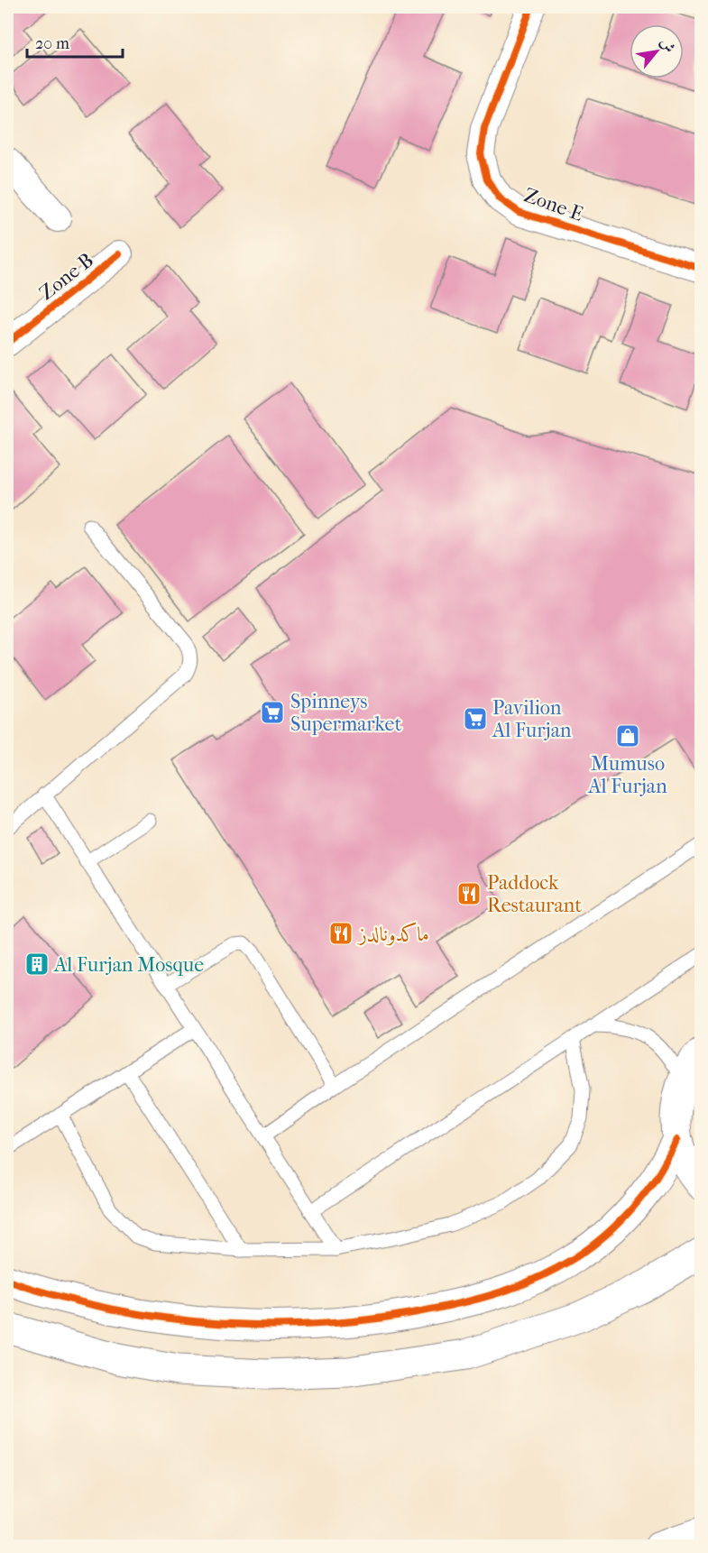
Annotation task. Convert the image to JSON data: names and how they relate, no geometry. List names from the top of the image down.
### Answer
{
  "streets": {
    "street": ["Zone E", "Zone B"]
  },
  "places": {
    "supermarket": ["Spinneys Supermarket", "Pavilion Al Furjan"],
    "shop": ["Mumuso Al Furjan"],
    "restaurant": ["Paddock Restaurant", "ماكدونالدز"],
    "building": ["Al Furjan Mosque"]
  },
  "scale_bar": "20 m",
  "north": "top right"
}
